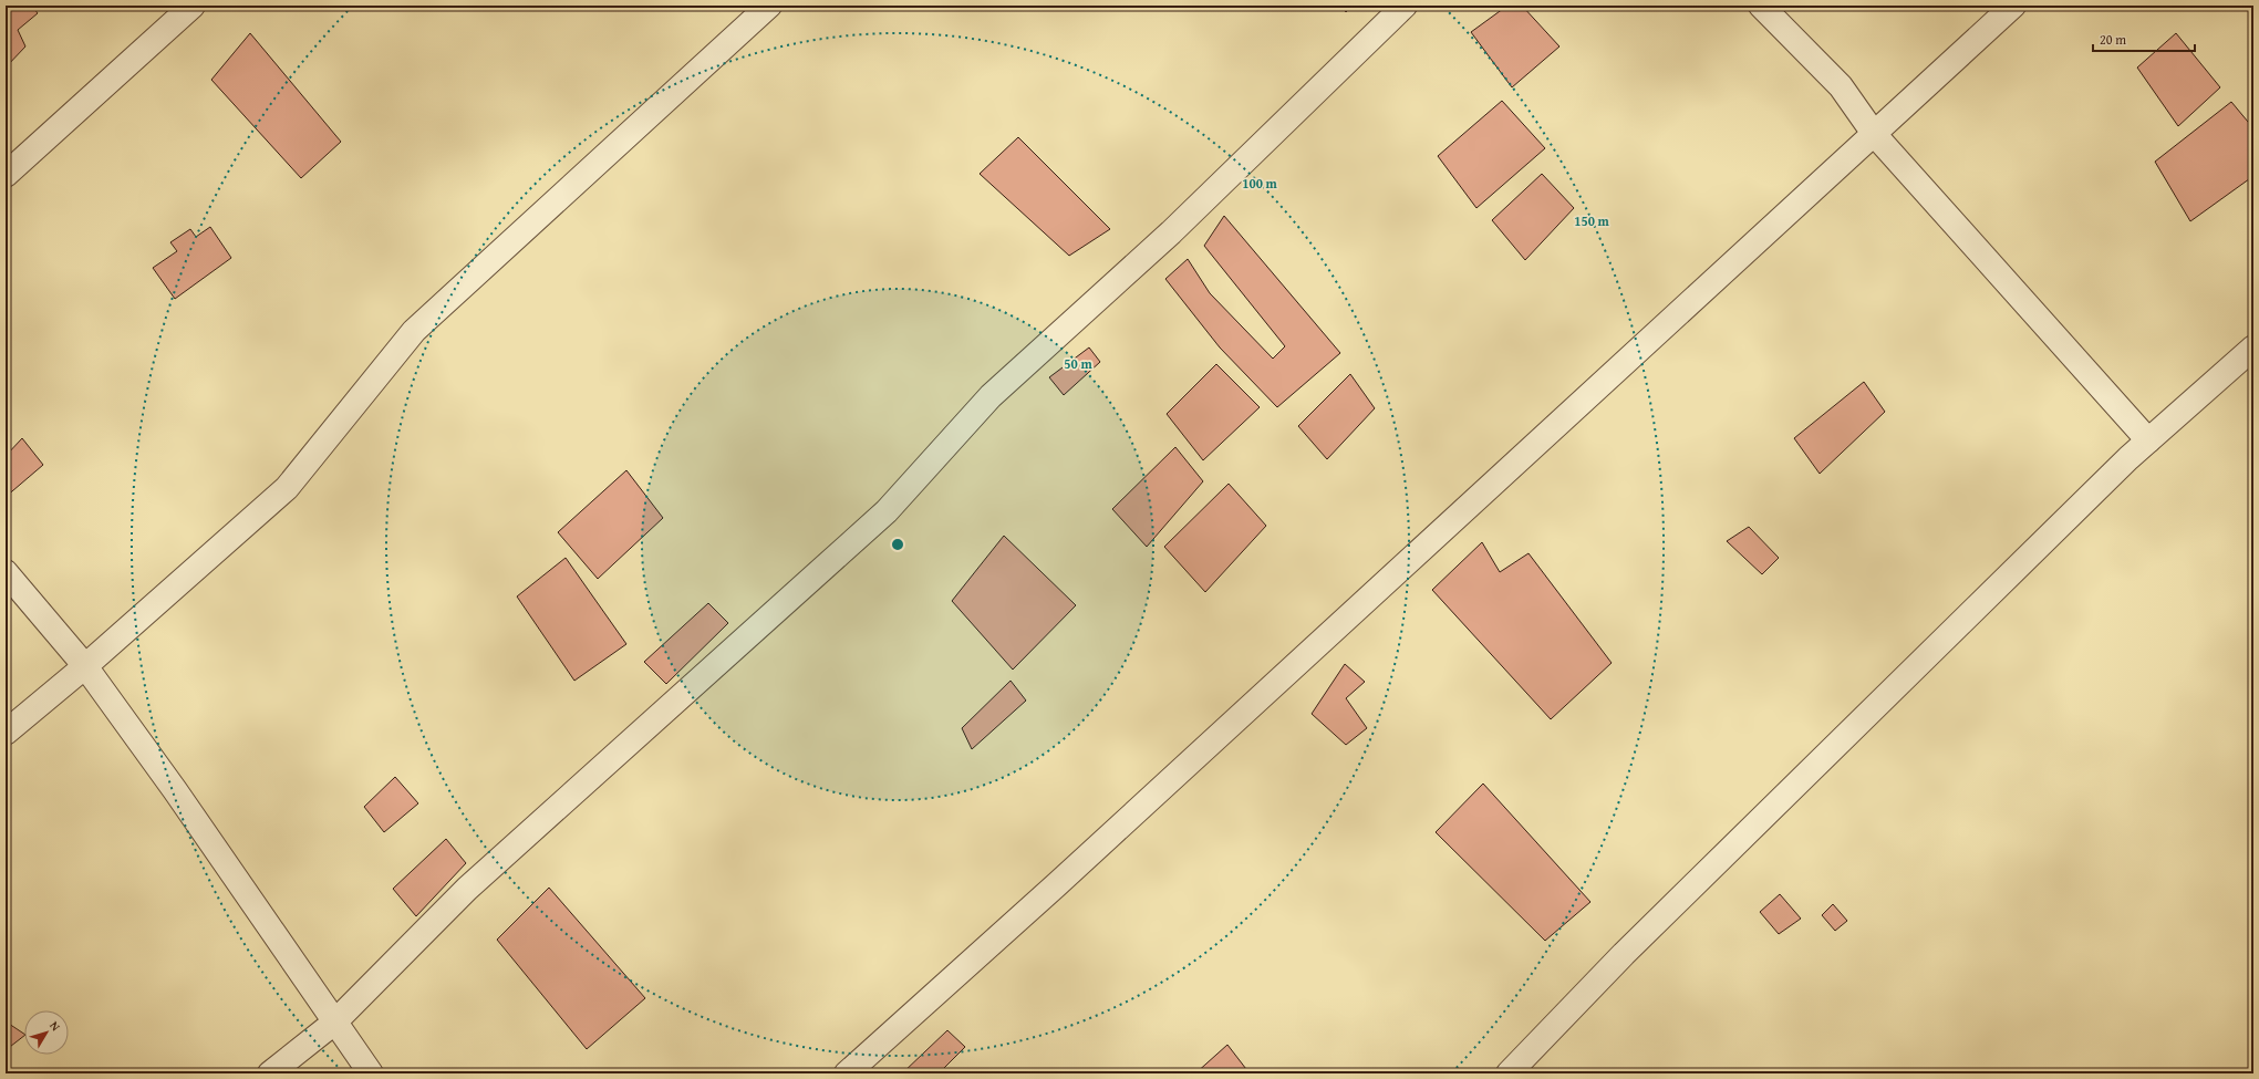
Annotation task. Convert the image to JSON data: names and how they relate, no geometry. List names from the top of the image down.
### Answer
{
  "scale_bar": "20 m",
  "north": "top right",
  "rings": ["100 m", "150 m", "50 m"]
}
